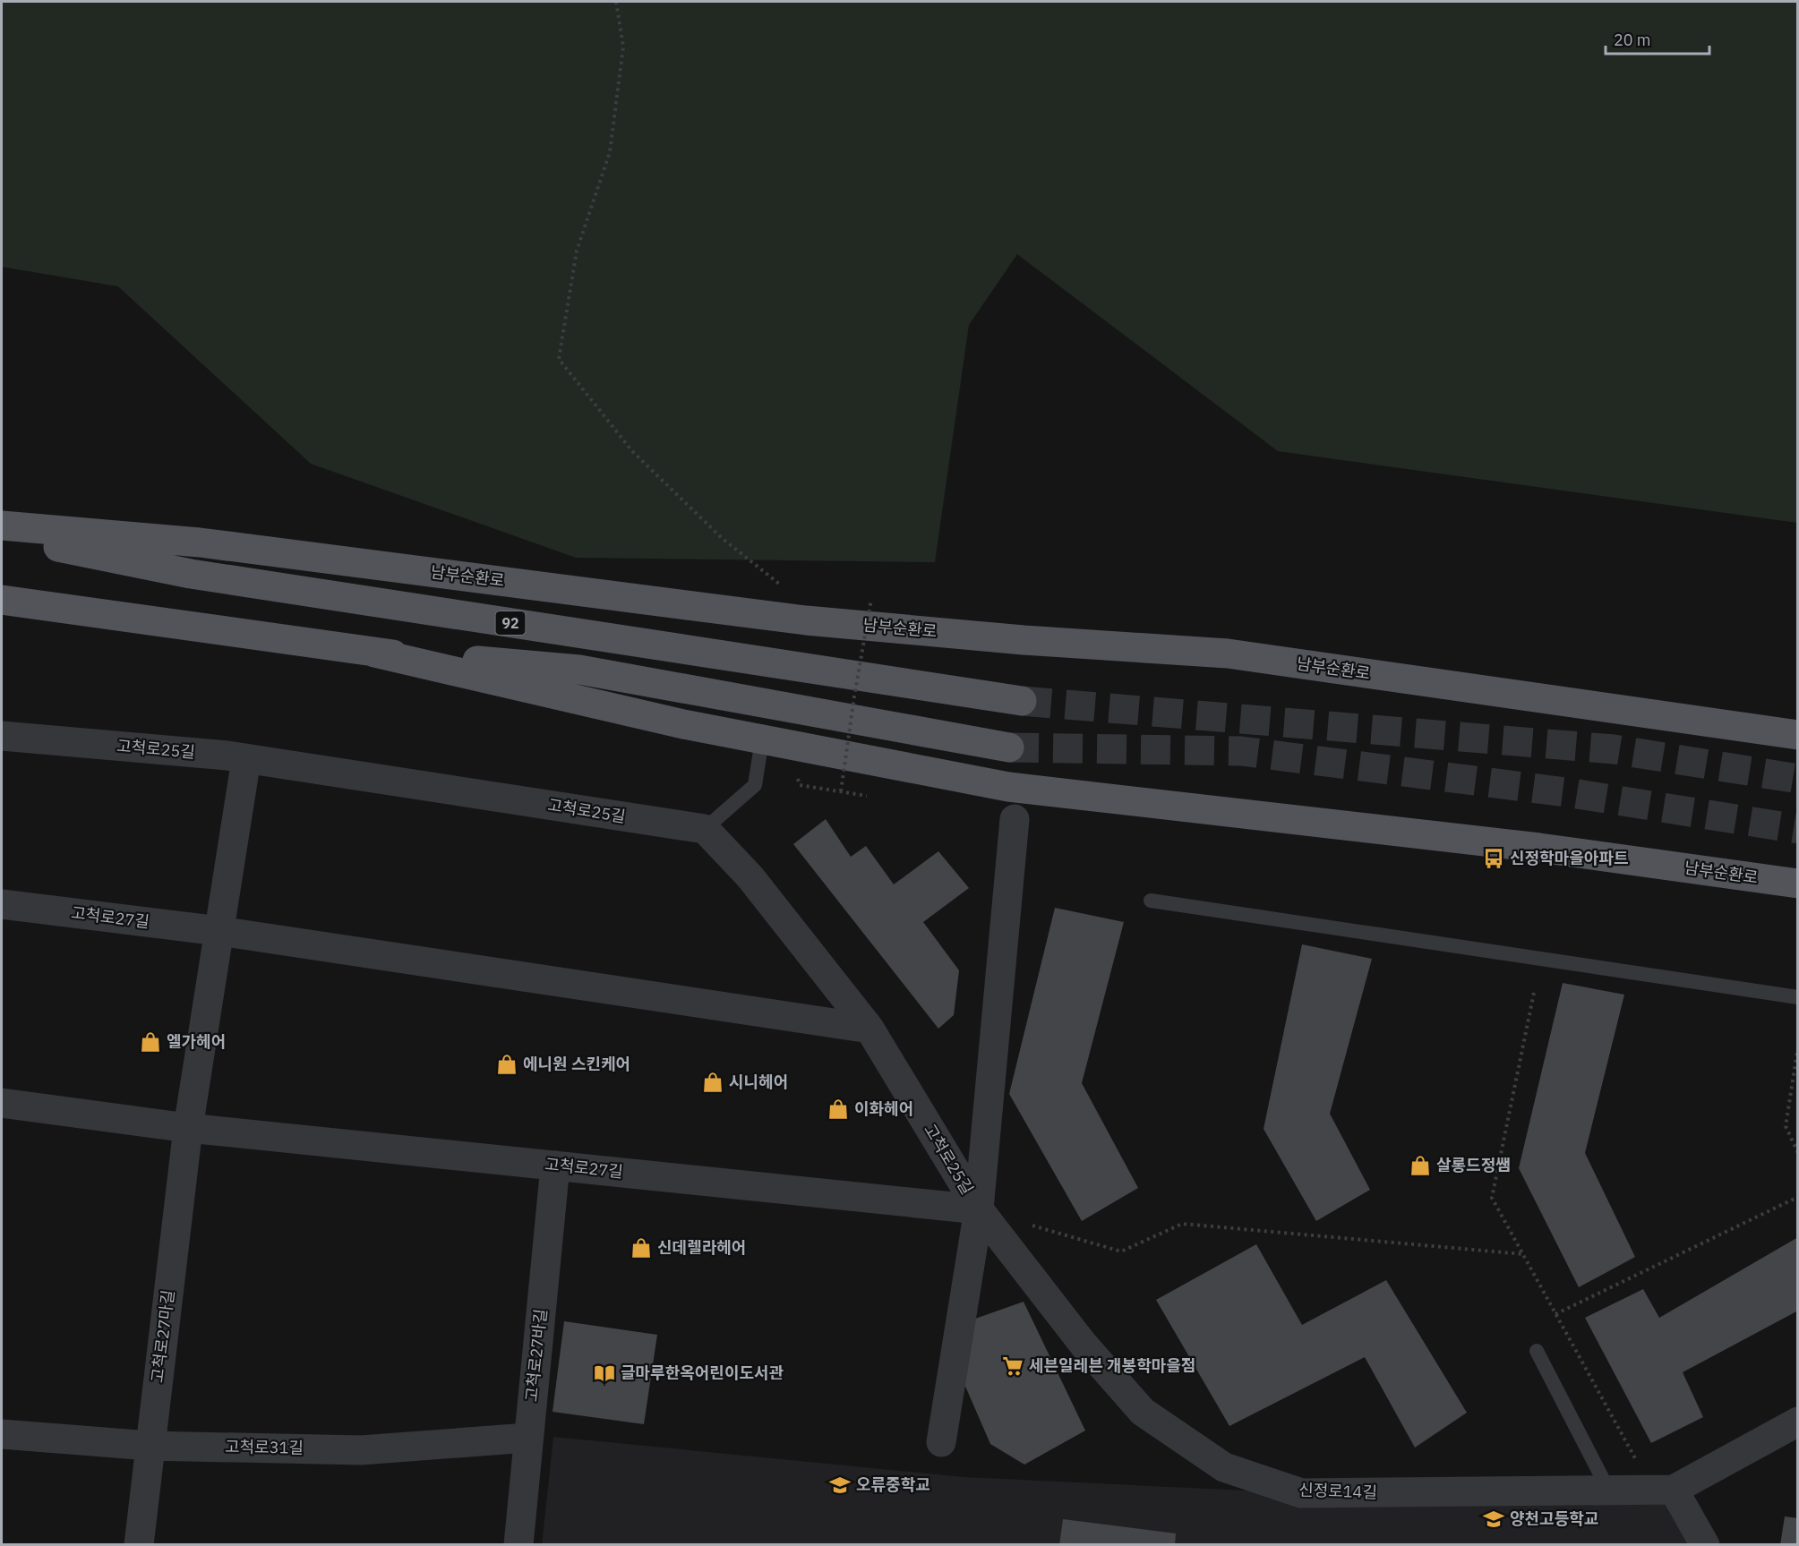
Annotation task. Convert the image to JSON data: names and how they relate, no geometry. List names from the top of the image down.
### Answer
{
  "streets": {
    "main road": ["남부순환로", "92"],
    "street": [
      "고척로25길",
      "고척로27길",
      "고척로27마길",
      "고척로27바길",
      "고척로31길",
      "신정로14길"
    ]
  },
  "crossings": [
    ["고척로25길", "고척로27길"],
    ["고척로25길", "신정로14길"],
    ["고척로27길", "고척로27마길"],
    ["고척로27길", "고척로27바길"],
    ["고척로27길", "신정로14길"],
    ["고척로27마길", "고척로31길"],
    ["고척로27바길", "고척로31길"]
  ],
  "places": {
    "bus stop": ["신정학마을아파트"],
    "shop": [
      "엘가헤어",
      "에니원 스킨케어",
      "시니헤어",
      "이화헤어",
      "살롱드정쌤",
      "신데렐라헤어"
    ],
    "supermarket": ["세븐일레븐 개봉학마을점"],
    "library": ["글마루한옥어린이도서관"],
    "school or university": ["오류중학교", "양천고등학교"]
  },
  "scale_bar": "20 m"
}
